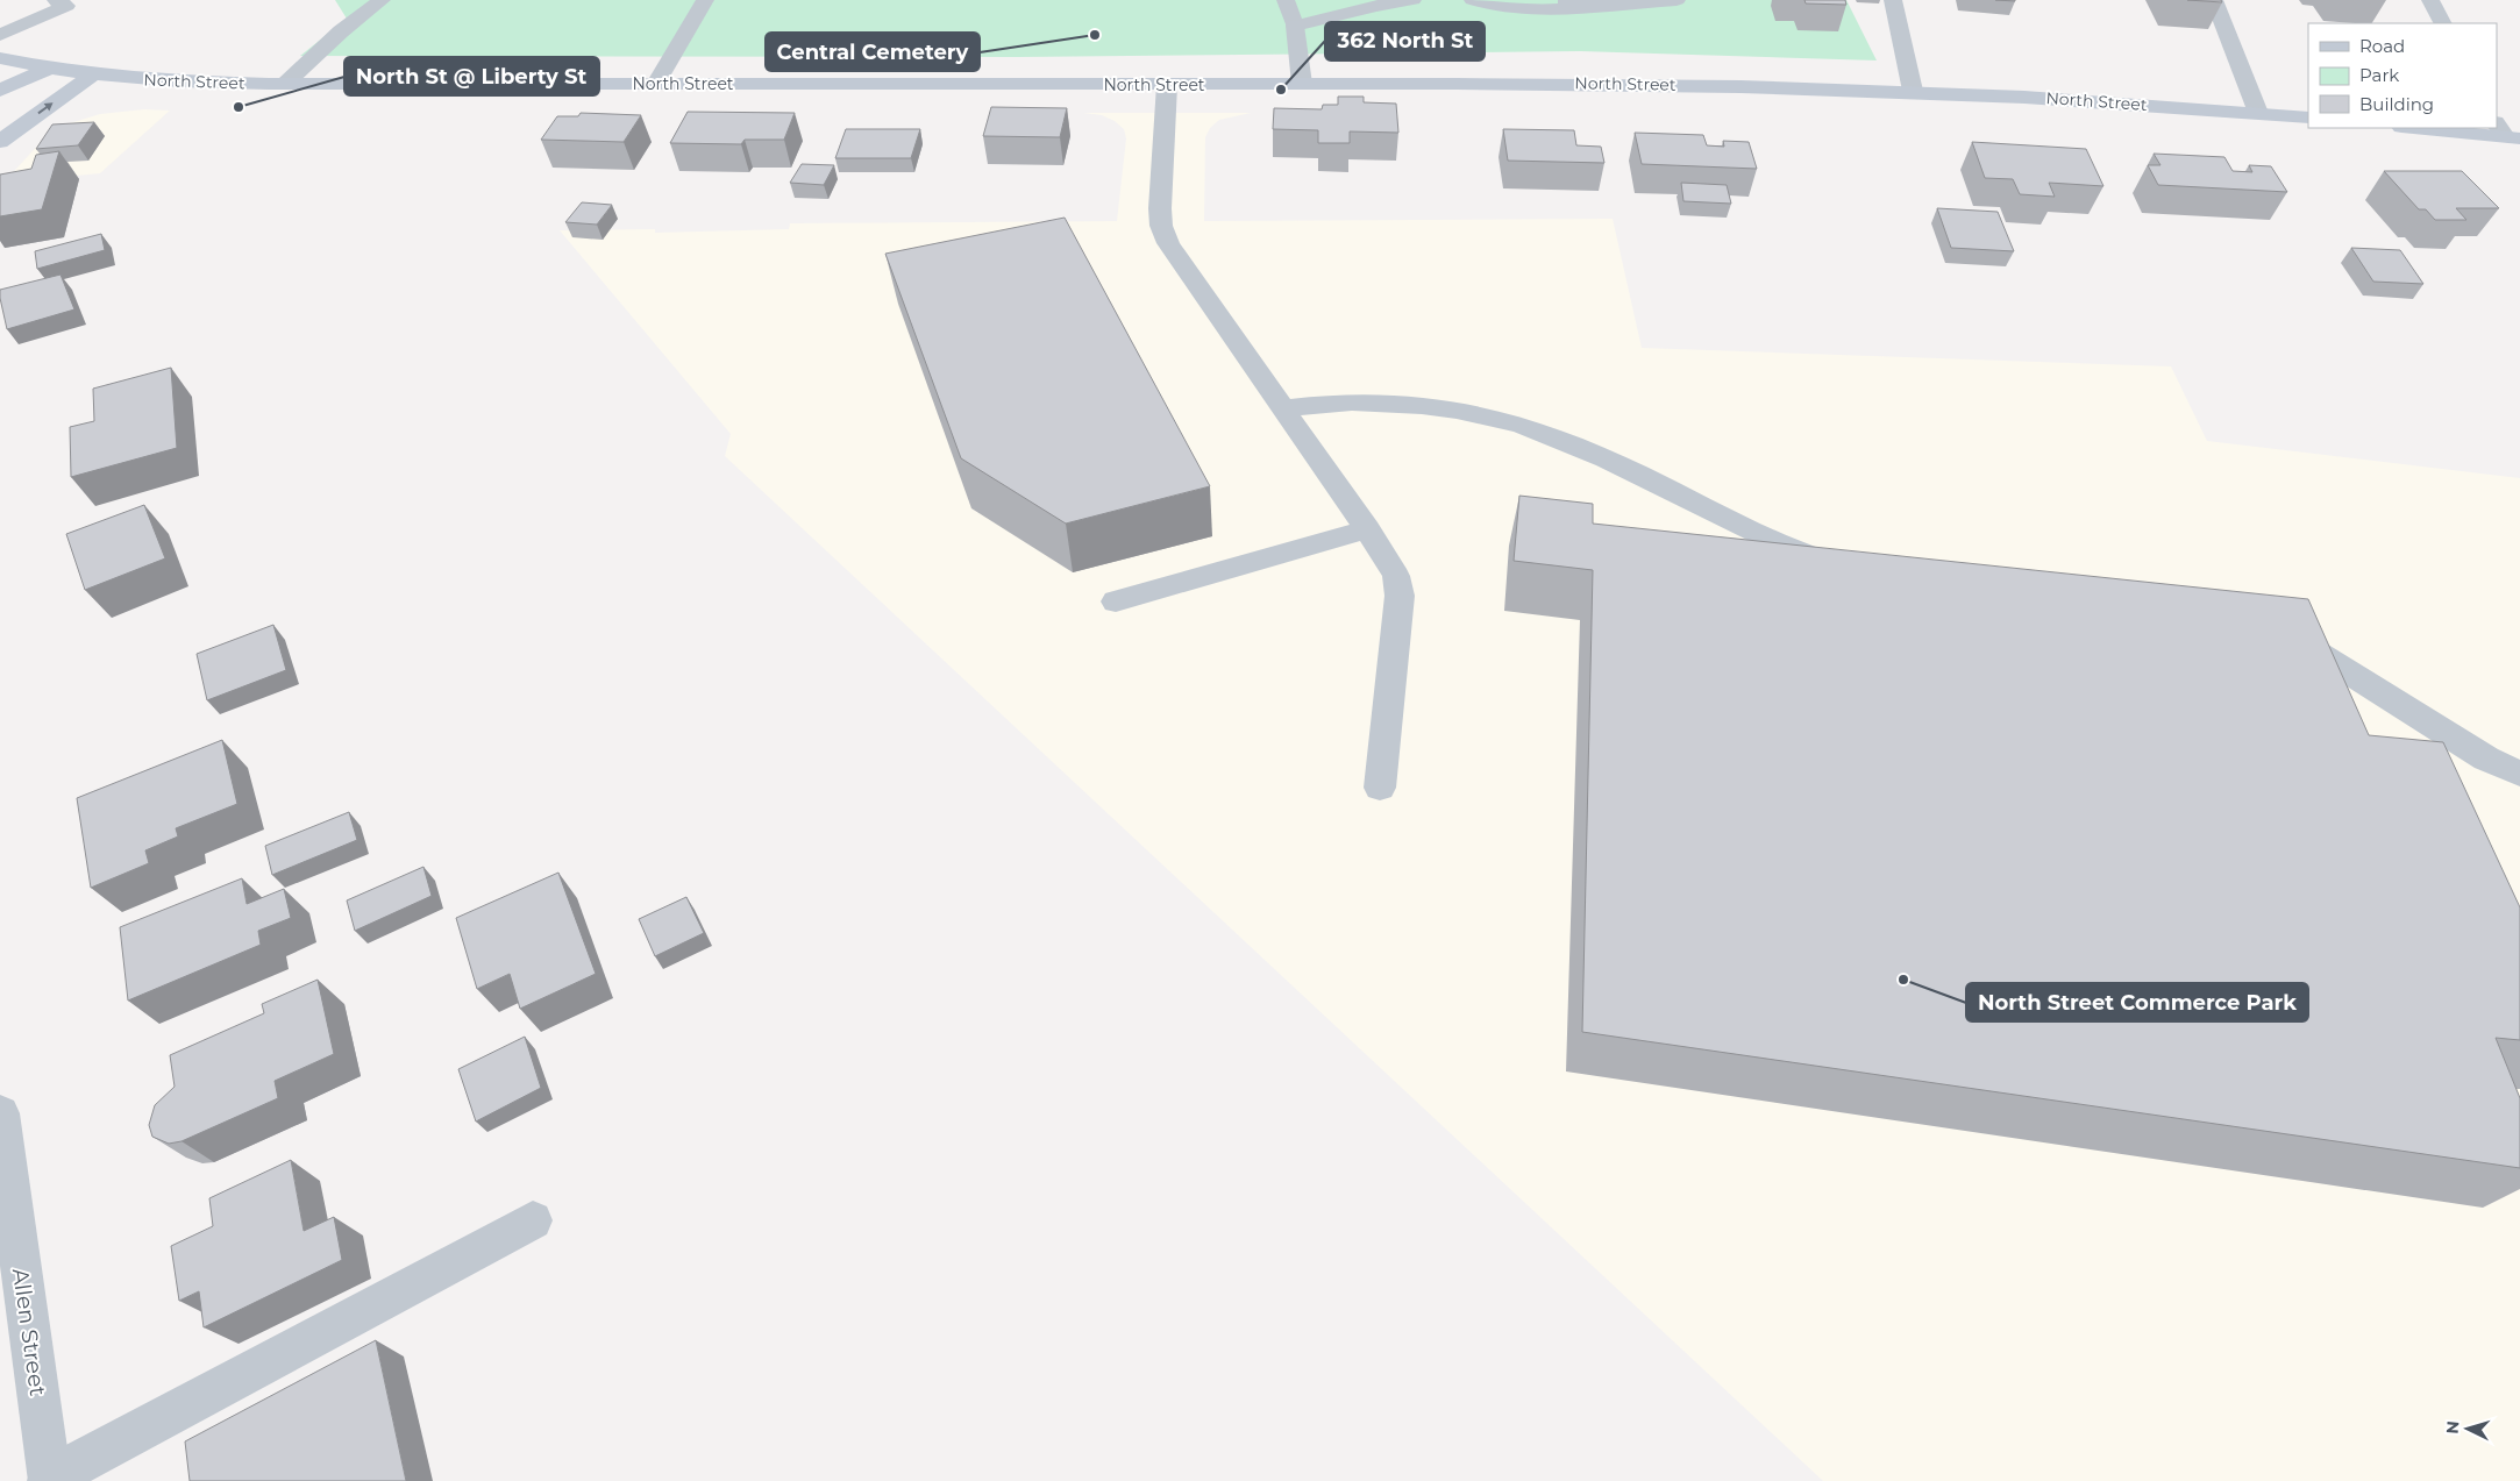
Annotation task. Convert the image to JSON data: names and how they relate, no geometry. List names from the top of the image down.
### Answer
{
  "streets": {
    "main road": ["North Street"],
    "street": ["Allen Street"]
  },
  "places": [
    "Central Cemetery",
    "362 North St",
    "North St @ Liberty St",
    "North Street Commerce Park"
  ],
  "legend": ["Road", "Park", "Building"],
  "north": "left"
}
